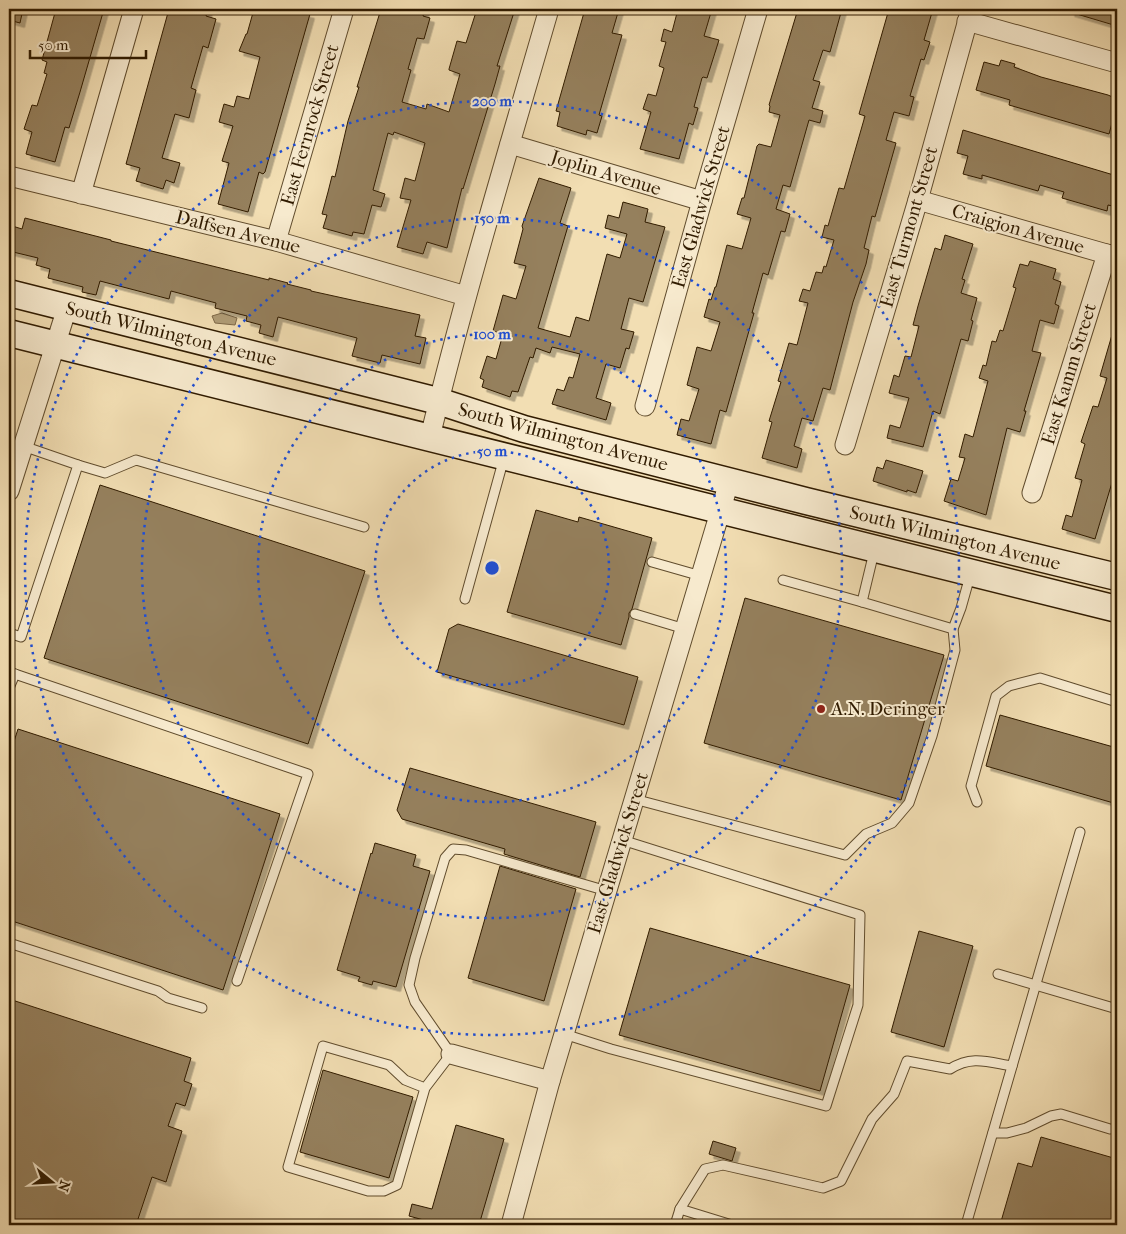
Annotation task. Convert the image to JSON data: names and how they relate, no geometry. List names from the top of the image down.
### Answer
{
  "streets": {
    "main road": ["South Wilmington Avenue"],
    "street": [
      "East Fernrock Street",
      "Joplin Avenue",
      "East Gladwick Street",
      "East Turmont Street",
      "Craigjon Avenue",
      "Dalfsen Avenue",
      "East Kamm Street"
    ]
  },
  "crossings": [
    ["East Fernrock Street", "Dalfsen Avenue"],
    ["Joplin Avenue", "East Gladwick Street"],
    ["East Gladwick Street", "South Wilmington Avenue"],
    ["East Turmont Street", "Craigjon Avenue"],
    ["Craigjon Avenue", "East Kamm Street"]
  ],
  "places": ["A.N. Deringer"],
  "scale_bar": "50 m",
  "north": "right",
  "rings": [
    "200 m",
    "150 m",
    "100 m",
    "50 m"
  ]
}
